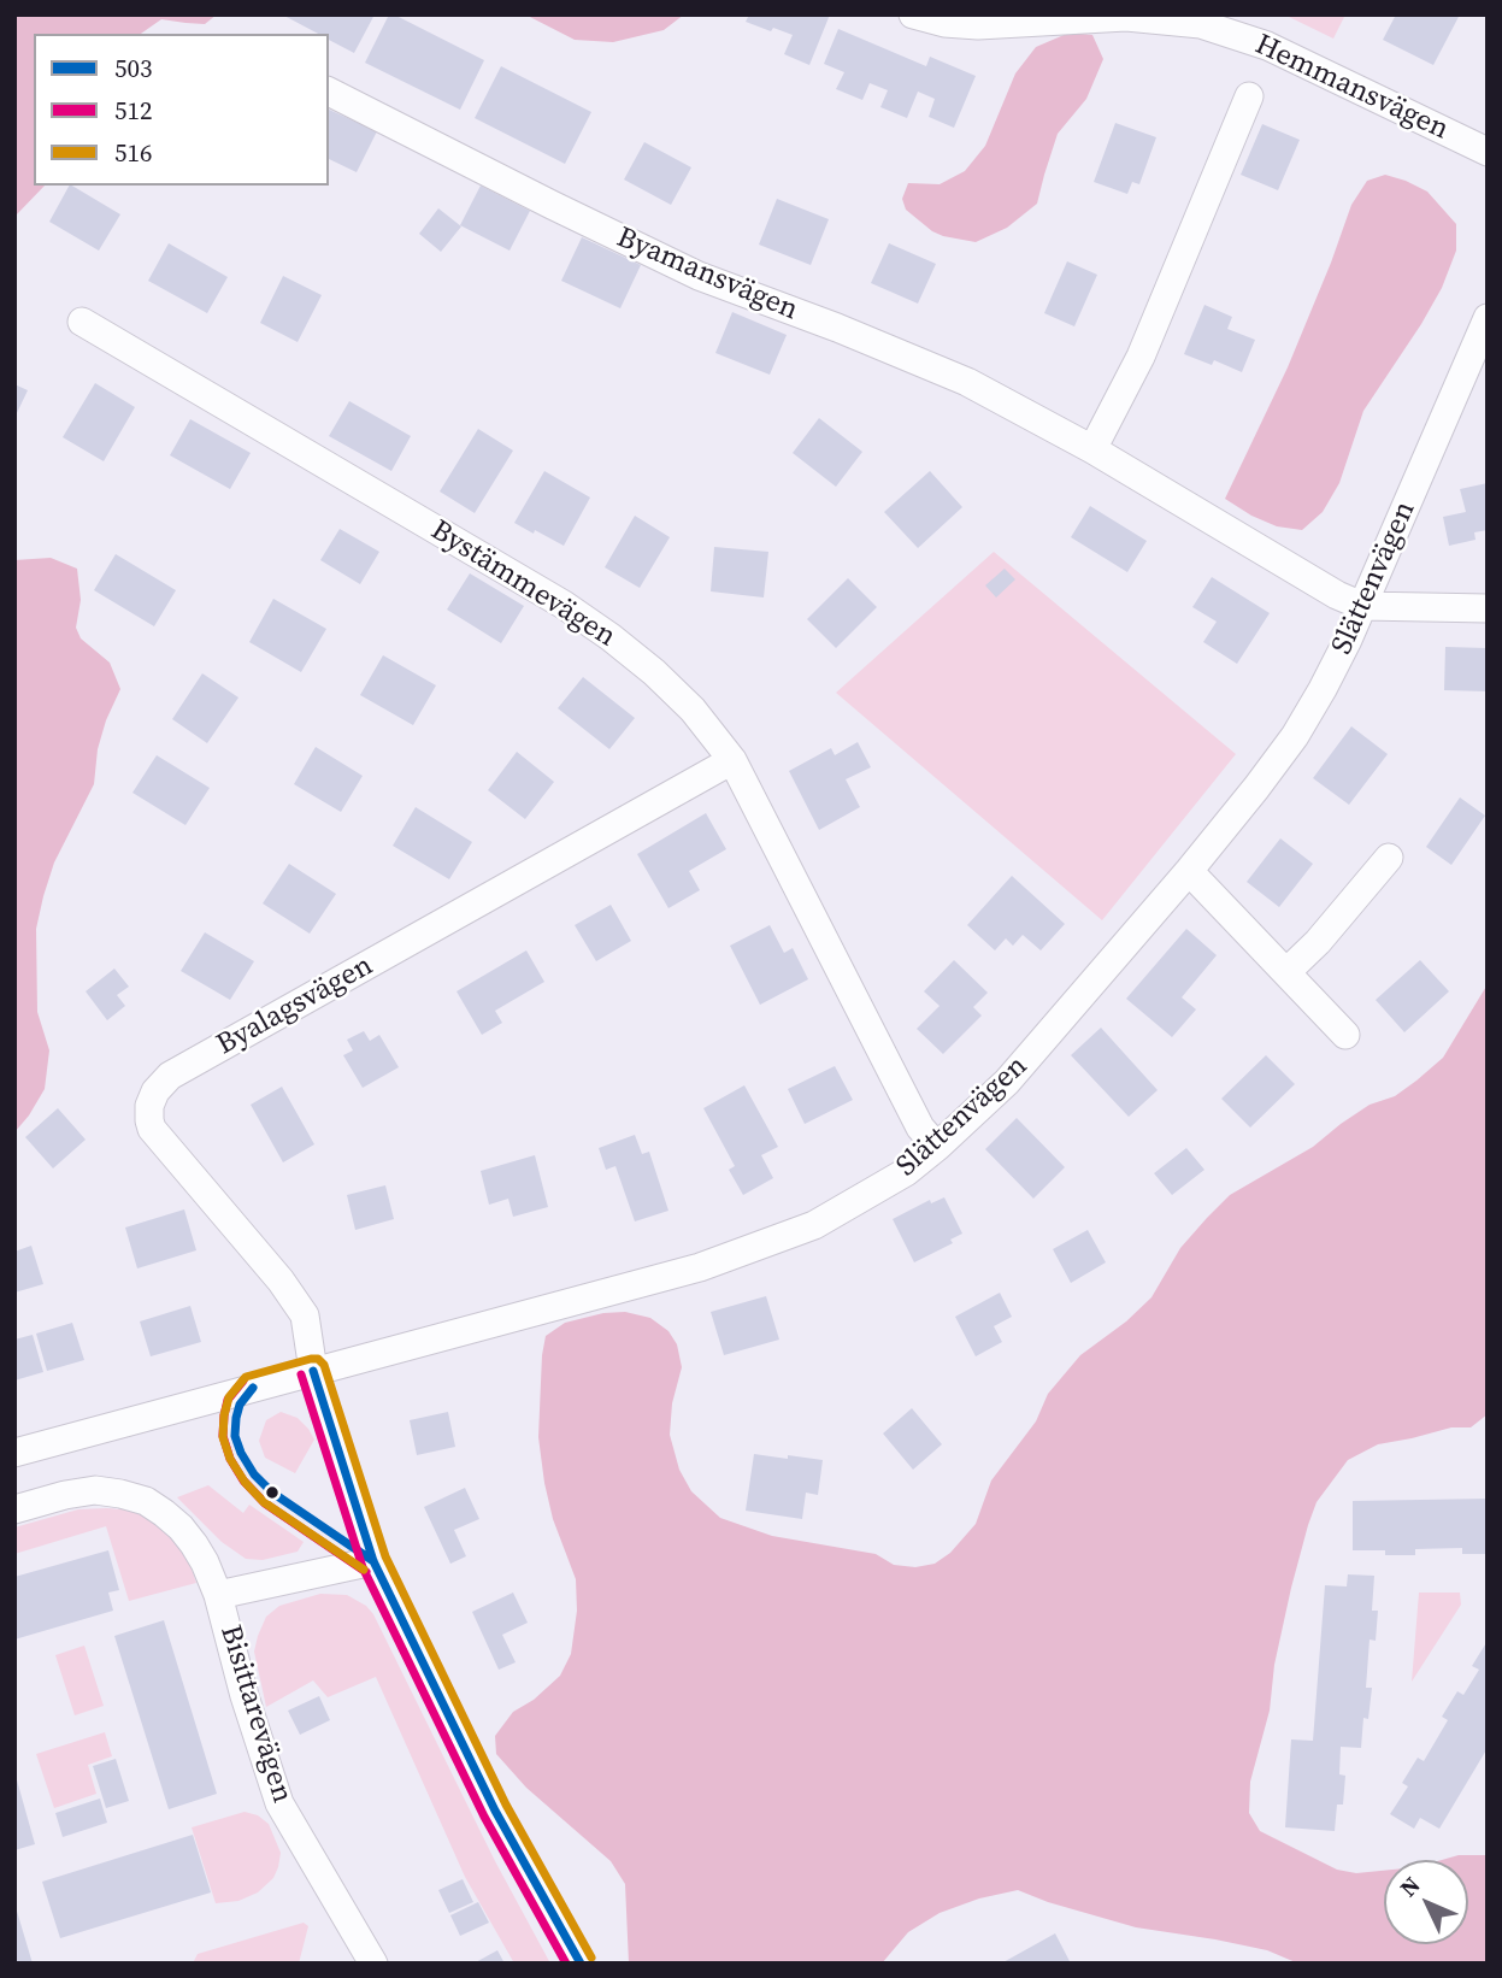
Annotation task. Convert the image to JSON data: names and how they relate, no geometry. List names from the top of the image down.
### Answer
{
  "streets": {
    "street": [
      "Hemmansvägen",
      "Byamansvägen",
      "Slättenvägen",
      "Bystämmevägen",
      "Byalagsvägen",
      "Bisittarevägen"
    ]
  },
  "crossings": [
    ["Byamansvägen", "Slättenvägen"],
    ["Slättenvägen", "Bystämmevägen"],
    ["Slättenvägen", "Byalagsvägen"],
    ["Bystämmevägen", "Byalagsvägen"],
    ["Byalagsvägen", "Bisittarevägen"]
  ],
  "lines": ["transit line 516", "transit line 503", "transit line 512"],
  "legend": ["503", "512", "516"],
  "north": "top left"
}
